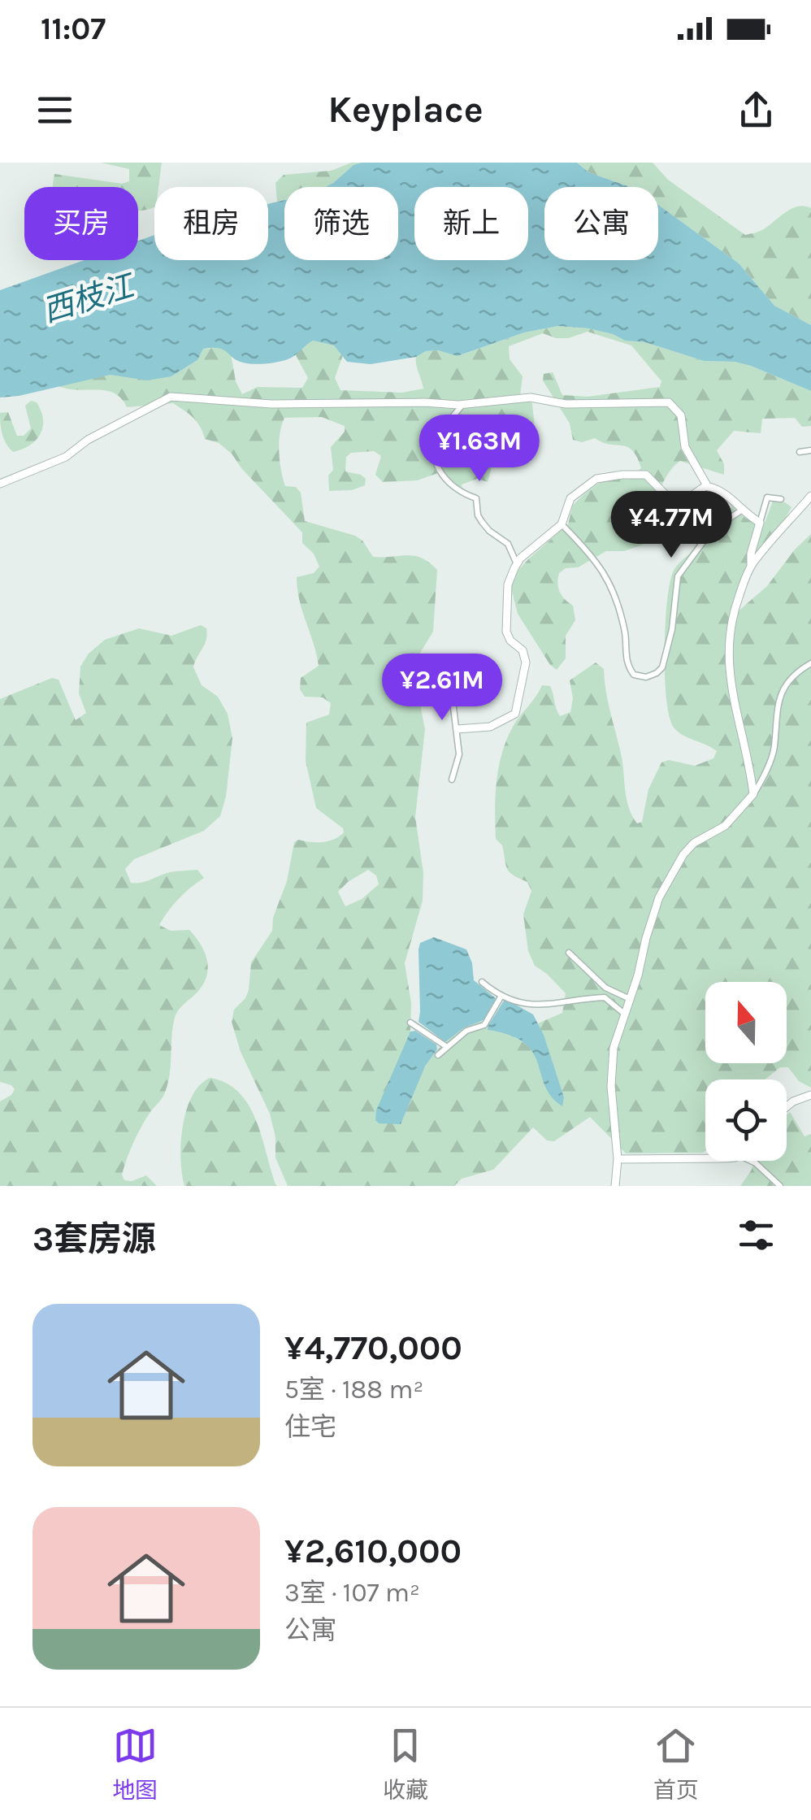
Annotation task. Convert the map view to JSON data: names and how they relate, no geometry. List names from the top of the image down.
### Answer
{
  "water": ["西枝江"],
  "north": "top",
  "page": {
    "status": "11:07",
    "header": "Keyplace",
    "chip": [
      "买房",
      "租房",
      "筛选",
      "新上",
      "公寓"
    ],
    "price": ["¥1.63M", "¥4.77M", "¥2.61M"],
    "heading": "3套房源",
    "list": [
      {
        "name": "¥4,770,000",
        "note": "5室 · 188 m² · 住宅"
      },
      {
        "name": "¥2,610,000",
        "note": "3室 · 107 m² · 公寓"
      }
    ],
    "tabs": ["地图", "收藏", "首页"]
  }
}
